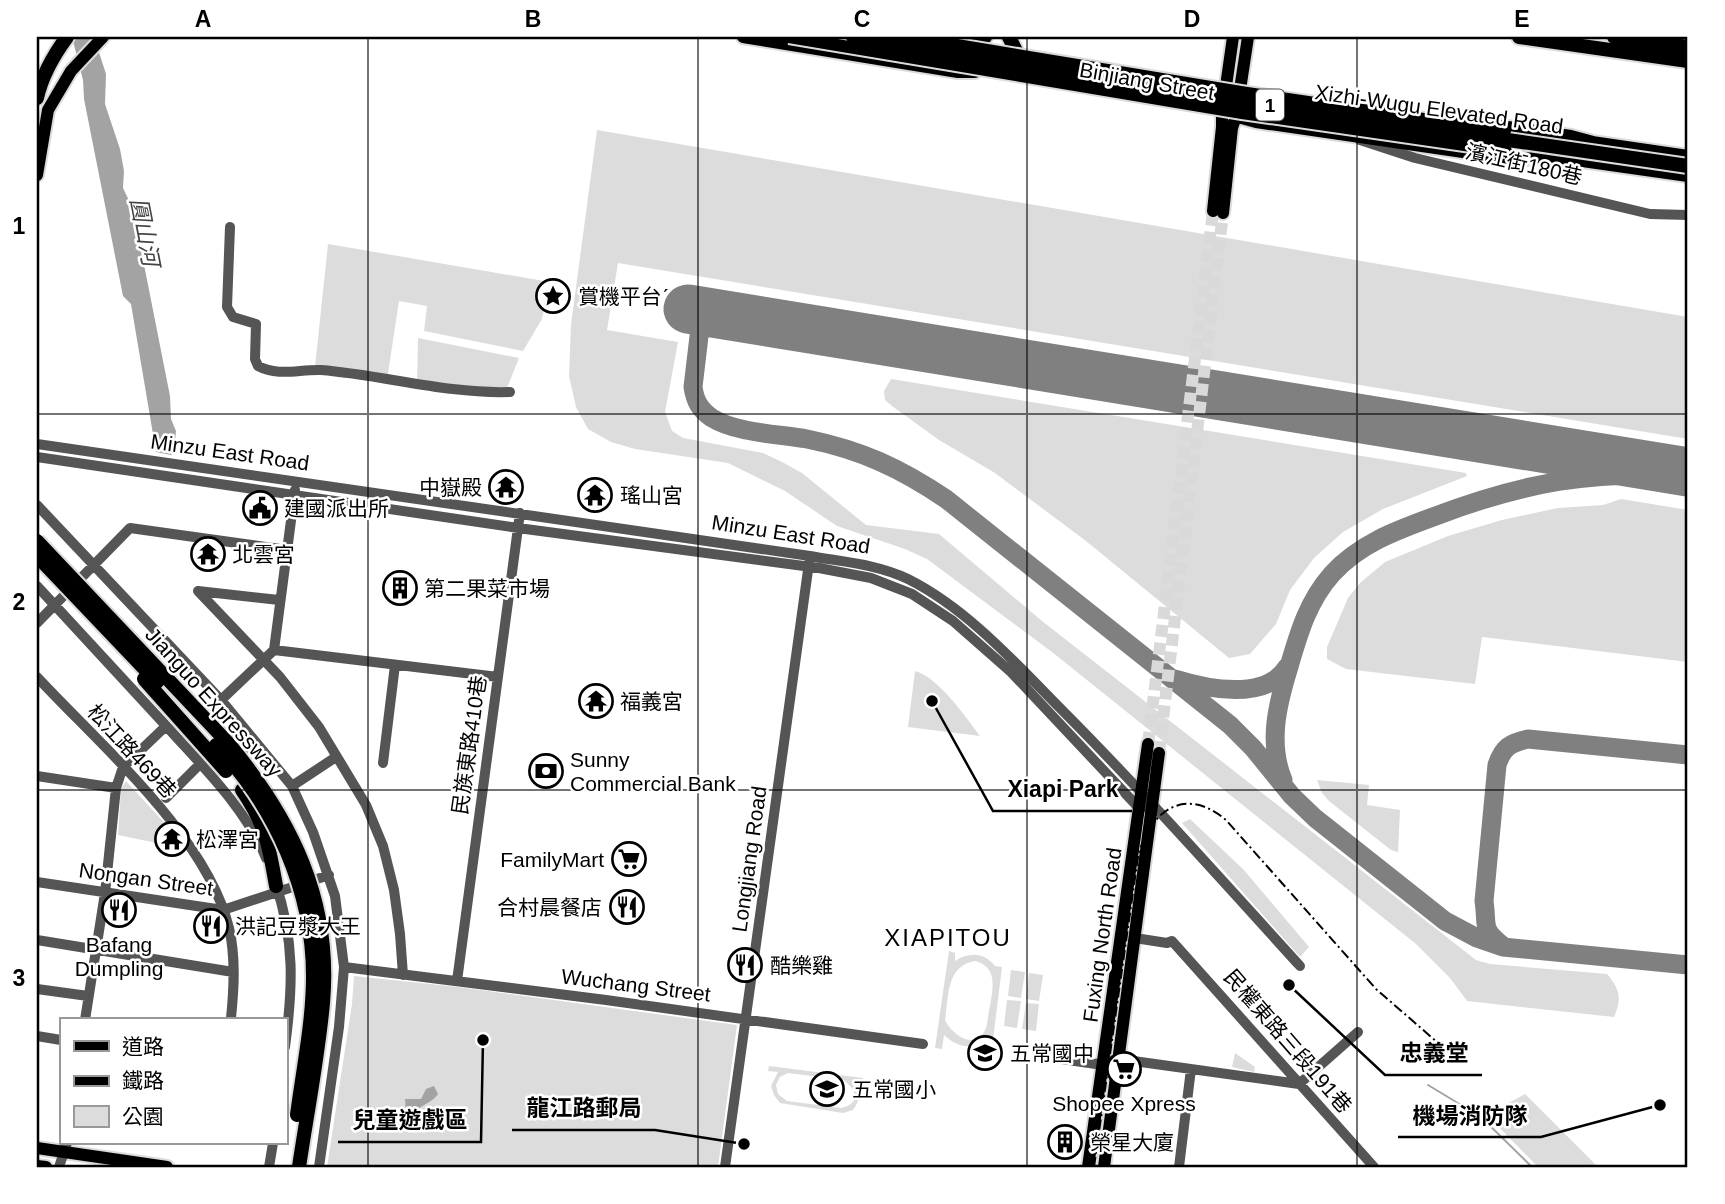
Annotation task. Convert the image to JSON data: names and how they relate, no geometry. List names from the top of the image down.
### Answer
{
  "streets": {
    "highway": ["1", "Xizhi-Wugu Elevated Road", "Jianguo Expressway"],
    "main road": ["Binjiang Street", "Fuxing North Road"],
    "street": [
      "濱江街180巷",
      "Minzu East Road",
      "民族東路410巷",
      "松江路469巷",
      "Longjiang Road",
      "Nongan Street",
      "Wuchang Street",
      "民權東路三段191巷"
    ]
  },
  "crossings": [
    ["Binjiang Street", "濱江街180巷"],
    ["Minzu East Road", "民族東路410巷"],
    ["Minzu East Road", "Longjiang Road"],
    ["Minzu East Road", "Fuxing North Road"],
    ["民族東路410巷", "Wuchang Street"],
    ["松江路469巷", "Nongan Street"],
    ["Longjiang Road", "Wuchang Street"],
    ["Fuxing North Road", "民權東路三段191巷"]
  ],
  "districts": ["XIAPITOU"],
  "water": ["圓山河"],
  "places": {
    "place": ["賞機平台ˊ"],
    "temple": [
      "中嶽殿",
      "瑤山宮",
      "北雲宮",
      "福義宮",
      "松澤宮"
    ],
    "public building": ["建國派出所"],
    "building": ["第二果菜市場", "榮星大廈"],
    "other": [
      "Xiapi Park",
      "忠義堂",
      "兒童遊戲區",
      "機場消防隊",
      "龍江路郵局"
    ],
    "bank": ["Sunny Commercial Bank"],
    "supermarket": ["FamilyMart", "Shopee Xpress"],
    "restaurant": [
      "合村晨餐店",
      "Bafang Dumpling",
      "洪記豆漿大王",
      "酷樂雞"
    ],
    "school or university": ["五常國中", "五常國小"]
  },
  "legend": ["道路", "鐵路", "公園"],
  "grid": {
    "columns": [
      "A",
      "B",
      "C",
      "D",
      "E"
    ],
    "rows": ["1", "2", "3"]
  }
}
